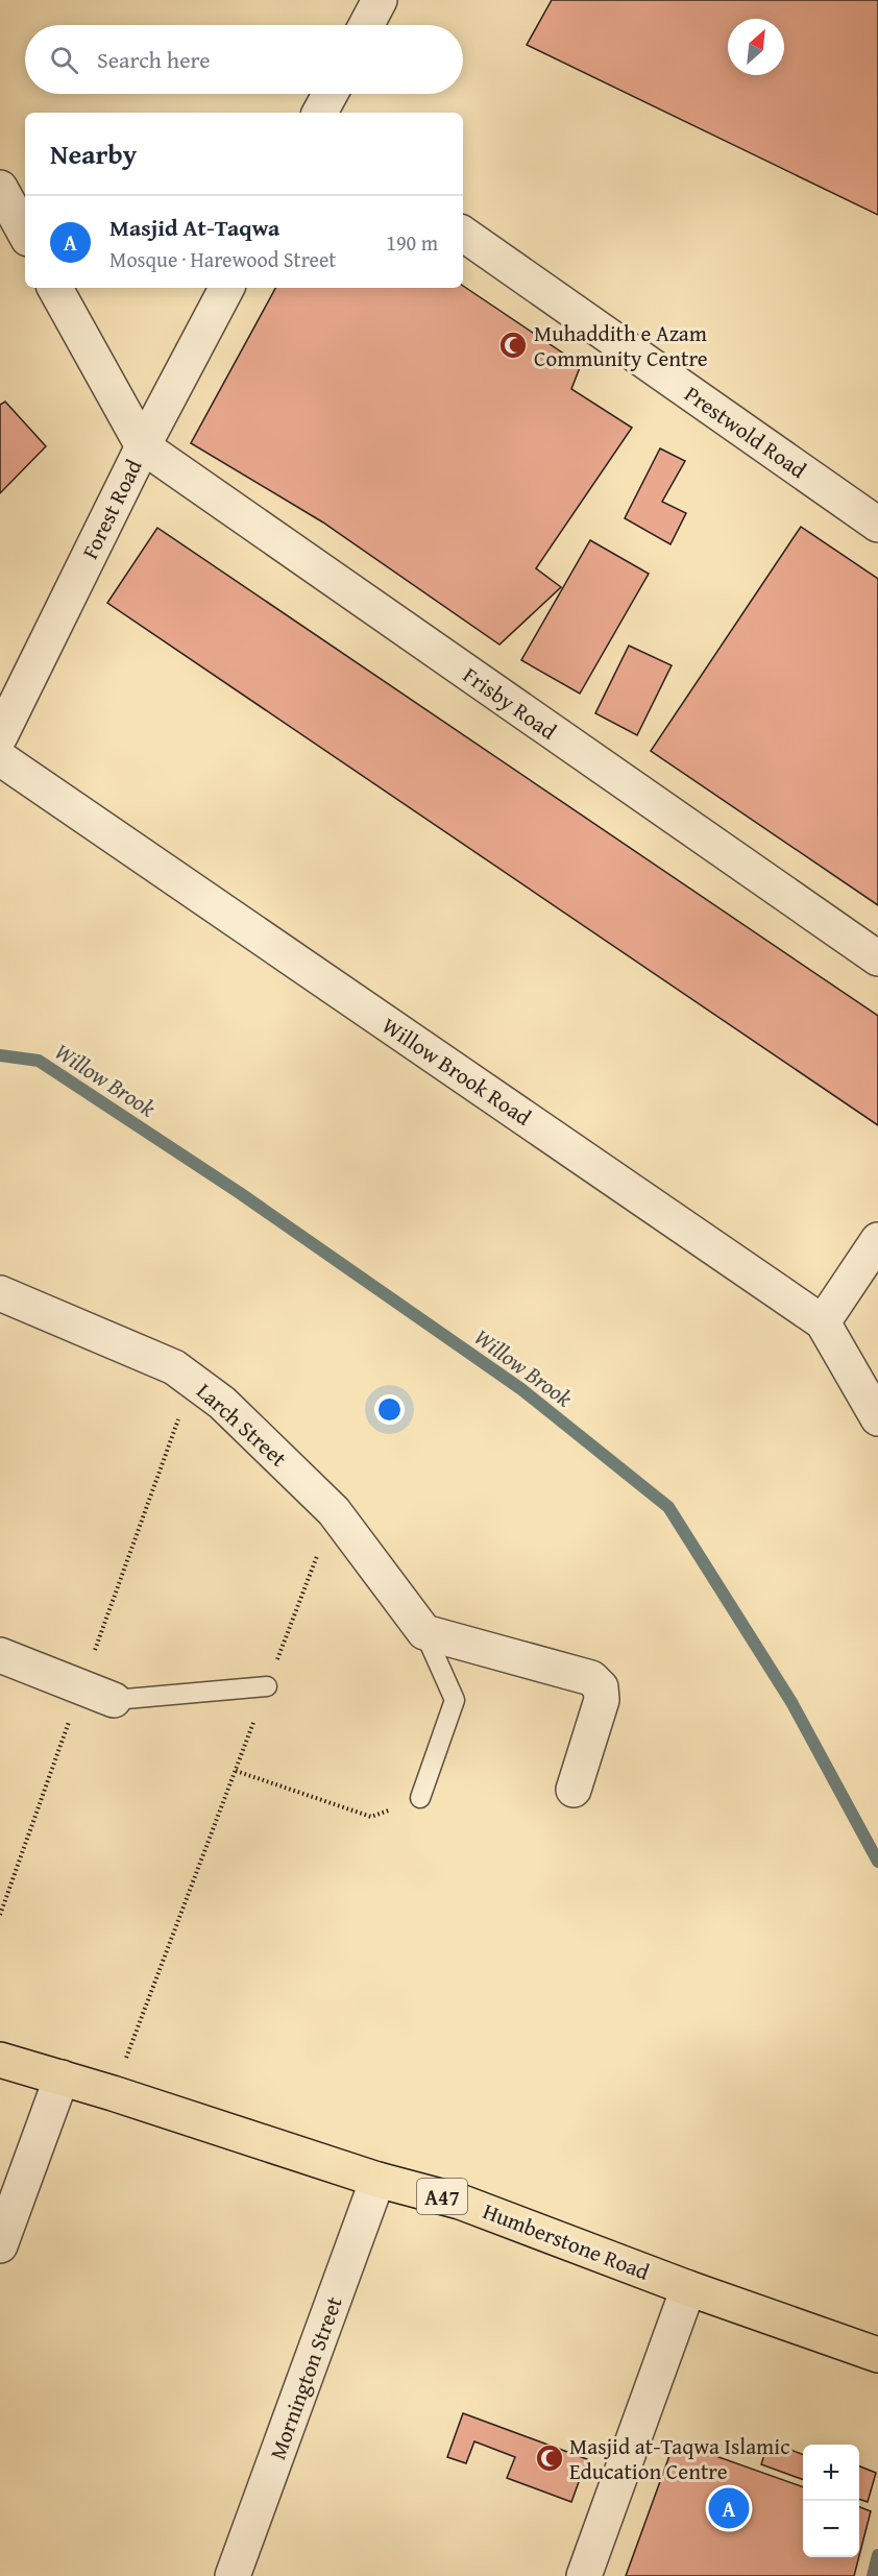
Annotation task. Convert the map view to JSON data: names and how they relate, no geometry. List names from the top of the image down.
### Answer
{
  "streets": {
    "main road": ["A47", "Humberstone Road"],
    "street": [
      "Prestwold Road",
      "Forest Road",
      "Frisby Road",
      "Willow Brook Road",
      "Larch Street",
      "Mornington Street"
    ]
  },
  "crossings": [
    ["Forest Road", "Frisby Road"],
    ["Humberstone Road", "Mornington Street"]
  ],
  "water": ["Willow Brook"],
  "places": {
    "mosque": ["Muhaddith e Azam Community Centre", "Masjid at-Taqwa Islamic Education Centre"]
  },
  "north": "top right",
  "page": {
    "search": "Search here",
    "heading": "Nearby",
    "list": [
      {
        "mark": "A",
        "name": "Masjid At-Taqwa",
        "note": "Mosque · Harewood Street",
        "value": "190 m"
      }
    ],
    "map_buttons": ["+", "−"],
    "pins": "A"
  }
}
